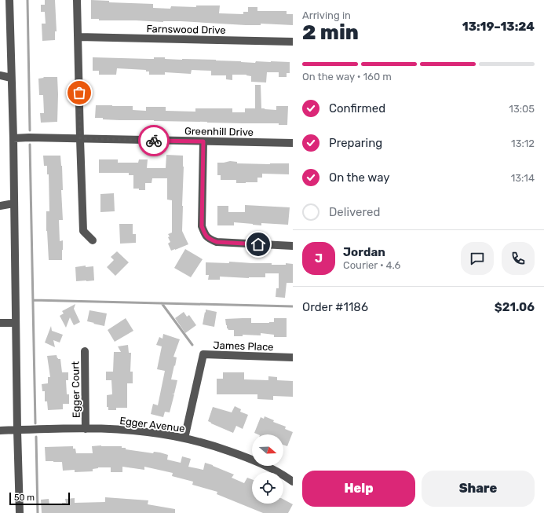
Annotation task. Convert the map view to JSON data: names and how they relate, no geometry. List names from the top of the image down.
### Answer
{
  "streets": {
    "street": [
      "Farnswood Drive",
      "Greenhill Drive",
      "James Place",
      "Egger Court",
      "Egger Avenue"
    ]
  },
  "crossings": [
    ["James Place", "Egger Avenue"],
    ["Egger Court", "Egger Avenue"]
  ],
  "scale_bar": "50 m",
  "north": "right",
  "page": {
    "heading": ["2 min", "Arriving in", "13:19–13:24"],
    "panel": [
      "Jordan",
      "Courier · 4.6",
      "Order #1186",
      "$21.06"
    ],
    "bar": "On the way · 160 m",
    "list": [
      ["Confirmed", "13:05"],
      ["Preparing", "13:12"],
      ["On the way", "13:14"],
      "Delivered"
    ],
    "round": "J",
    "buttons": ["Help", "Share"],
    "scale": "50 m"
  }
}
